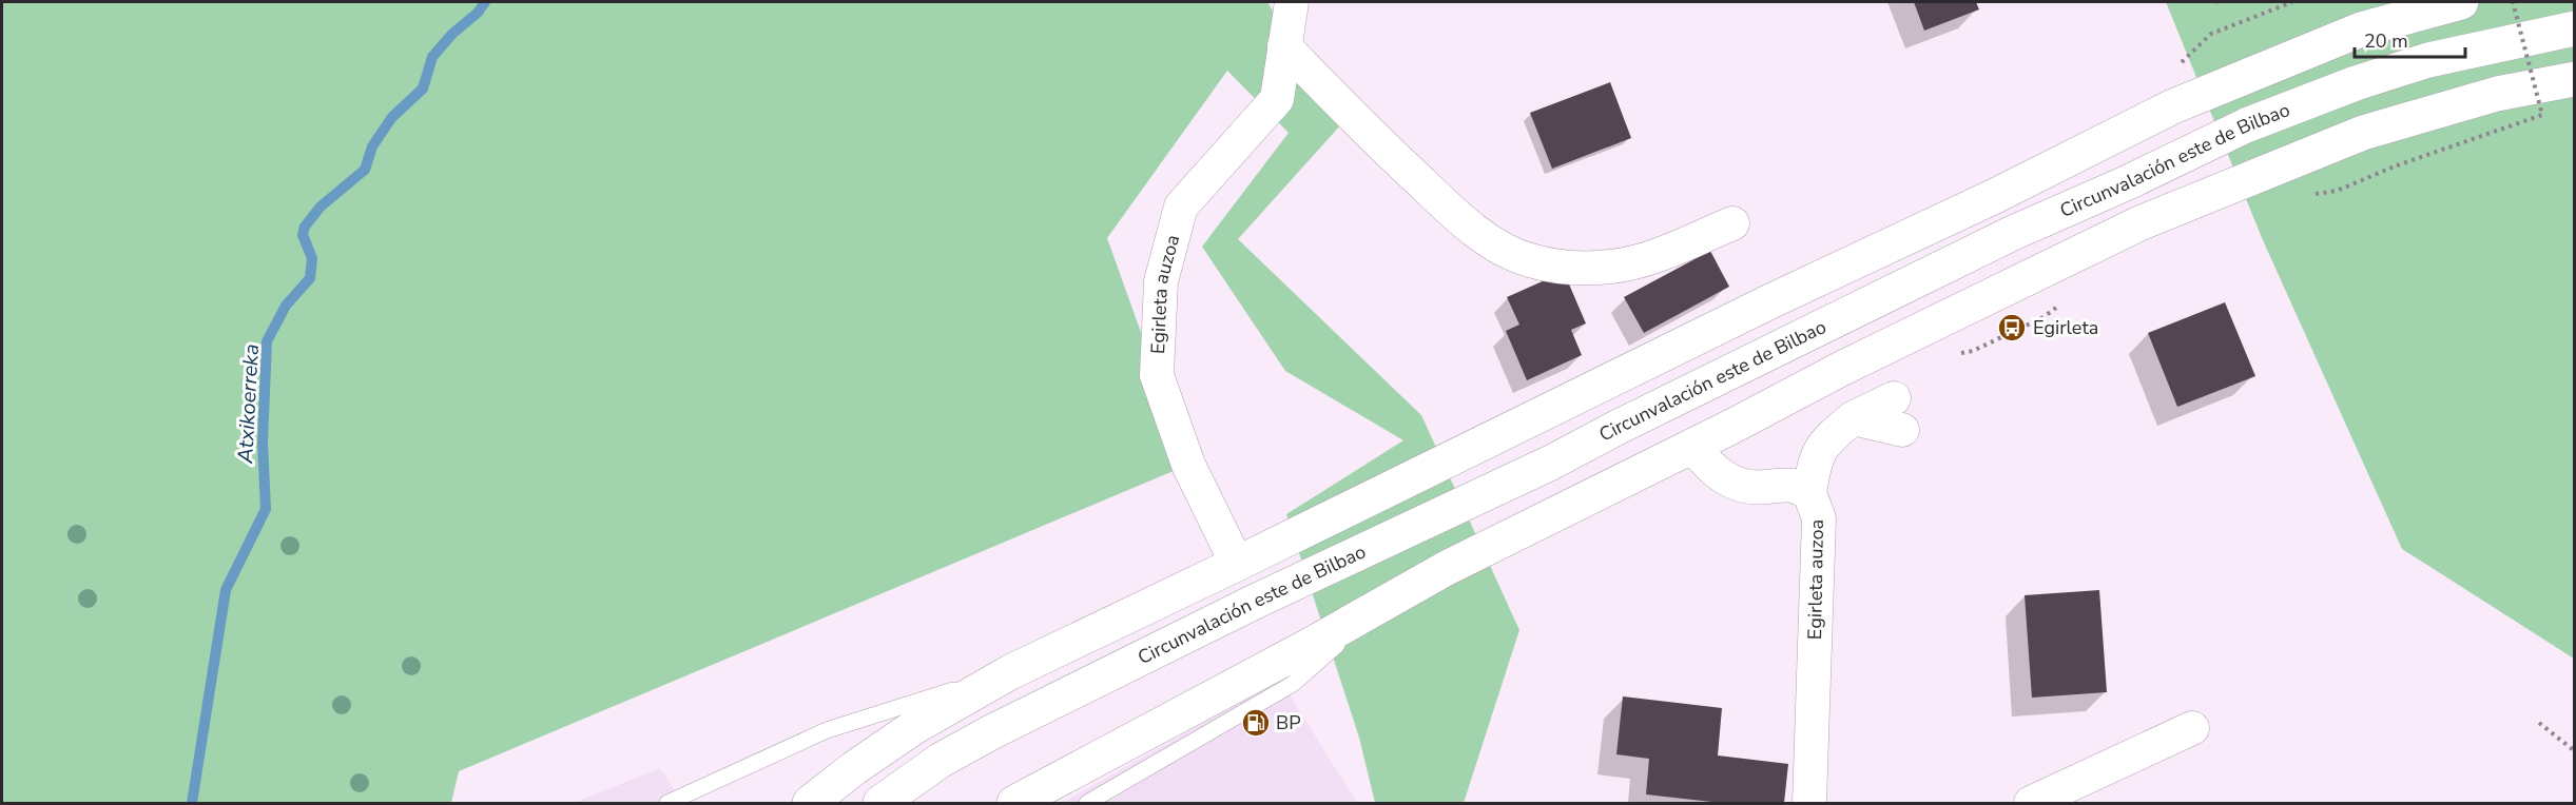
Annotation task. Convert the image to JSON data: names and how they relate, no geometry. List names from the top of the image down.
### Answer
{
  "streets": {
    "main road": ["Circunvalación este de Bilbao"],
    "street": ["Egirleta auzoa"]
  },
  "water": ["Atxikoerreka"],
  "places": {
    "bus stop": ["Egirleta"],
    "fuel station": ["BP"]
  },
  "scale_bar": "20 m"
}
